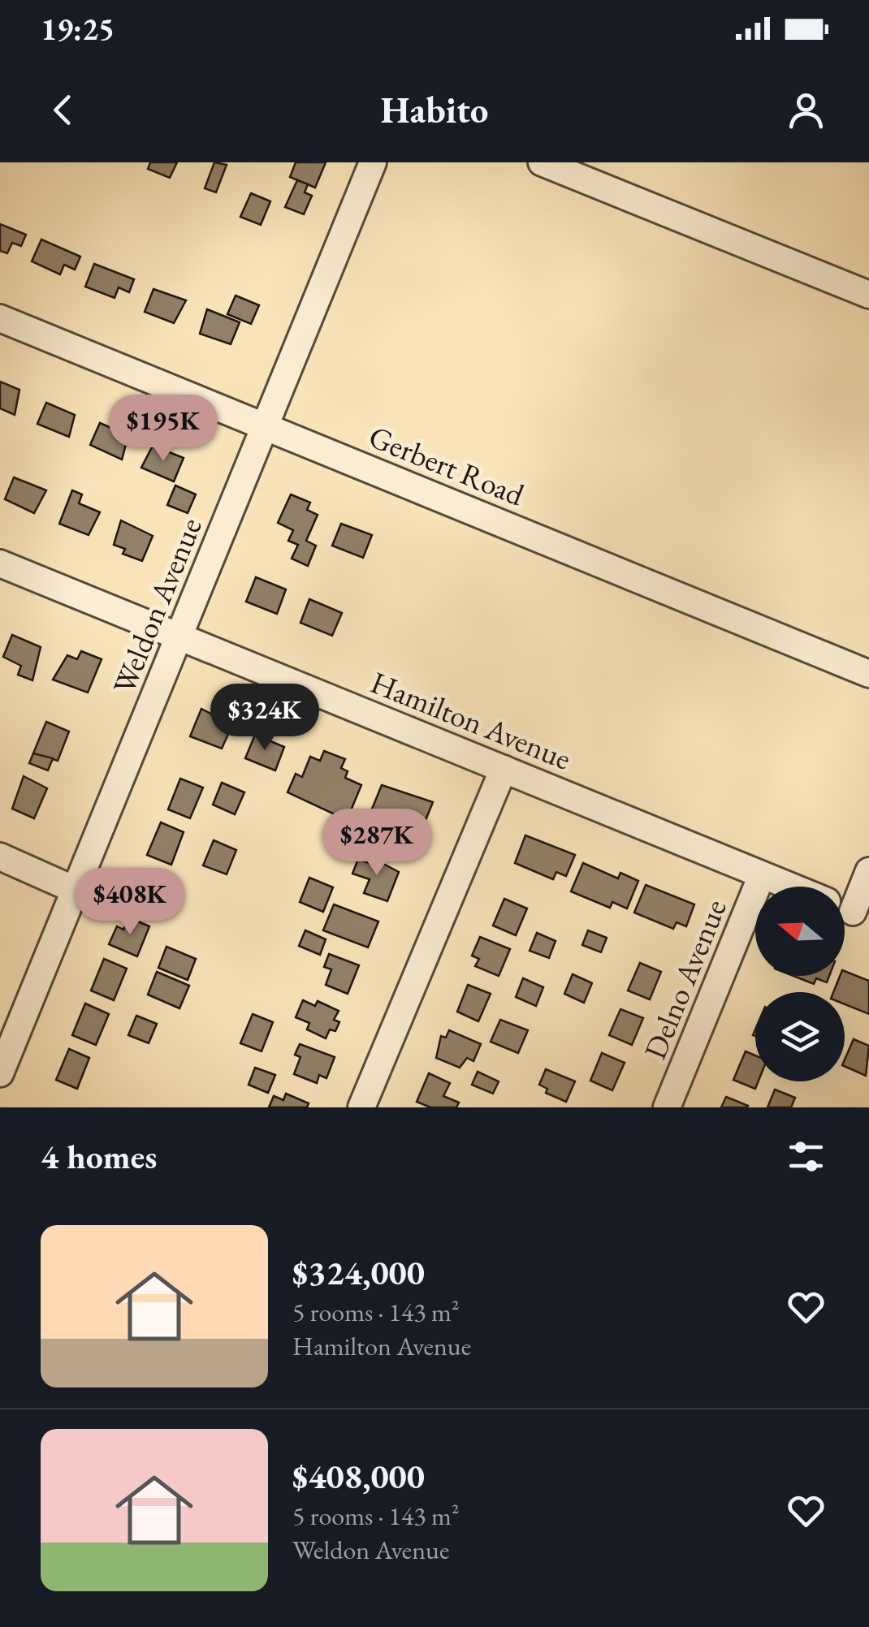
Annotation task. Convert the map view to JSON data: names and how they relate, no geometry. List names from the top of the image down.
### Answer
{
  "streets": {
    "street": [
      "Gerbert Road",
      "Weldon Avenue",
      "Hamilton Avenue",
      "Delno Avenue"
    ]
  },
  "crossings": [
    ["Gerbert Road", "Weldon Avenue"],
    ["Weldon Avenue", "Hamilton Avenue"],
    ["Hamilton Avenue", "Delno Avenue"]
  ],
  "north": "left",
  "page": {
    "status": "19:25",
    "header": "Habito",
    "price": [
      "$195K",
      "$324K",
      "$287K",
      "$408K"
    ],
    "heading": "4 homes",
    "list": [
      {
        "name": "$324,000",
        "note": "5 rooms · 143 m² · Hamilton Avenue"
      },
      {
        "name": "$408,000",
        "note": "5 rooms · 143 m² · Weldon Avenue"
      }
    ]
  }
}
